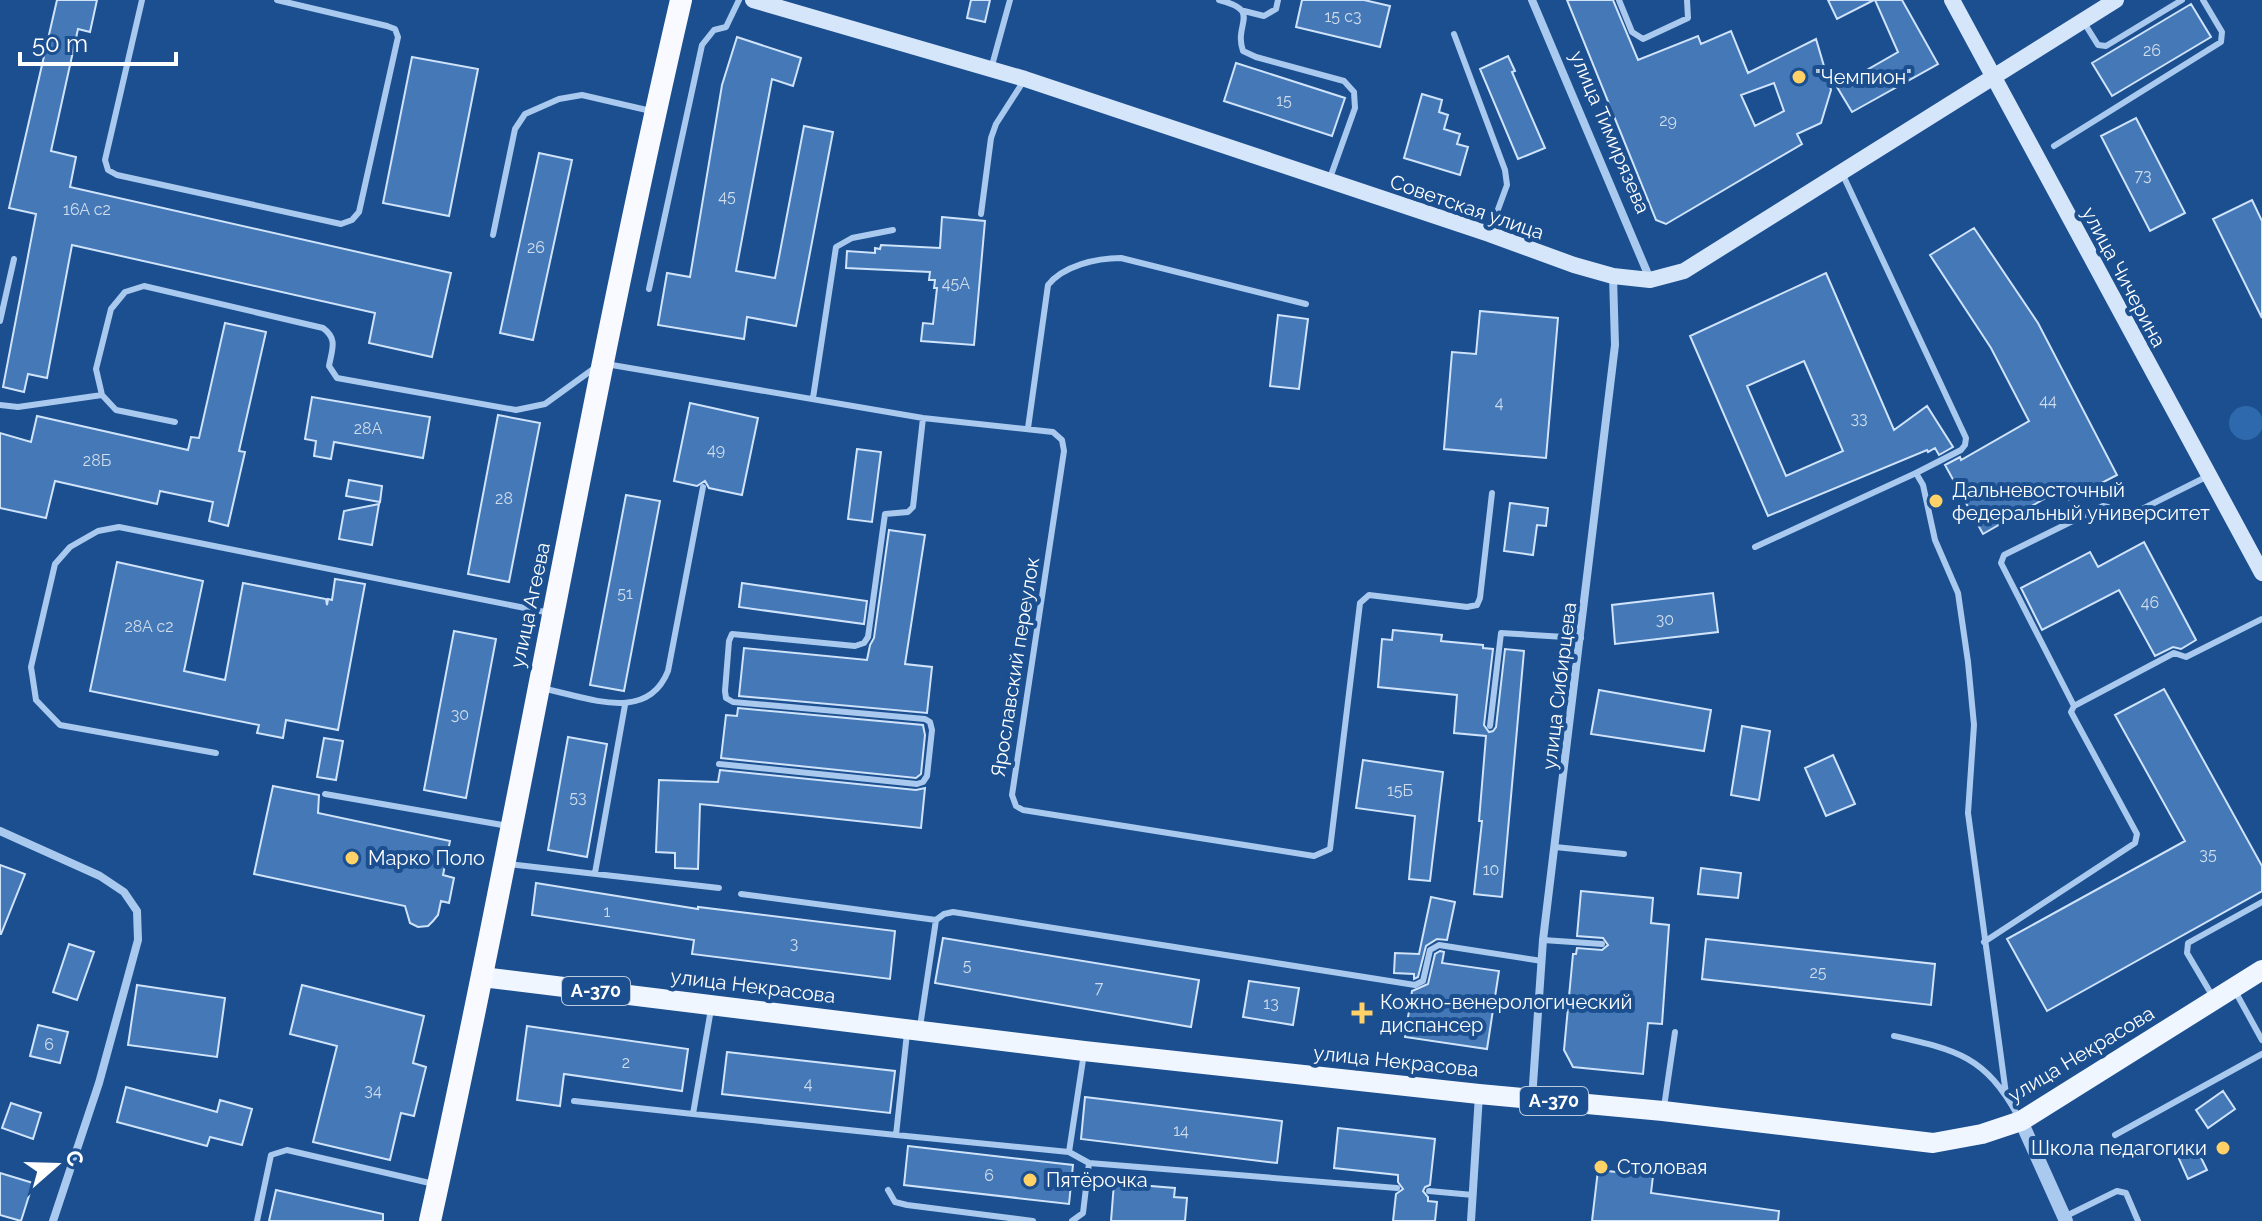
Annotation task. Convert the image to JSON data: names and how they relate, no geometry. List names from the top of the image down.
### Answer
{
  "streets": {
    "highway": ["улица Агеева"],
    "main road": [
      "Советская улица",
      "улица Чичерина",
      "улица Некрасова",
      "А-370"
    ],
    "street": ["улица Тимирязева", "улица Сибирцева"],
    "lane": ["Ярославский переулок"]
  },
  "crossings": [
    ["улица Тимирязева", "Советская улица"],
    ["Советская улица", "улица Чичерина"],
    ["Советская улица", "улица Сибирцева"],
    ["улица Агеева", "Ярославский переулок"],
    ["улица Агеева", "улица Некрасова"],
    ["улица Сибирцева", "улица Некрасова"]
  ],
  "places": {
    "other": [
      "\"Чемпион\"",
      "Дальневосточный федеральный университет",
      "Марко Поло",
      "Школа педагогики",
      "Столовая",
      "Пятёрочка"
    ],
    "health": ["Кожно-венерологический диспансер"]
  },
  "house_numbers": [
    "15 с3",
    "26",
    "15",
    "29",
    "73",
    "45",
    "16А с2",
    "26",
    "45А",
    "44",
    "4",
    "33",
    "28А",
    "49",
    "28Б",
    "28",
    "51",
    "46",
    "30",
    "28А с2",
    "30",
    "15Б",
    "53",
    "35",
    "10",
    "1",
    "3",
    "5",
    "25",
    "7",
    "13",
    "6",
    "2",
    "4",
    "34",
    "14",
    "6"
  ],
  "scale_bar": "50 m",
  "north": "right"
}
